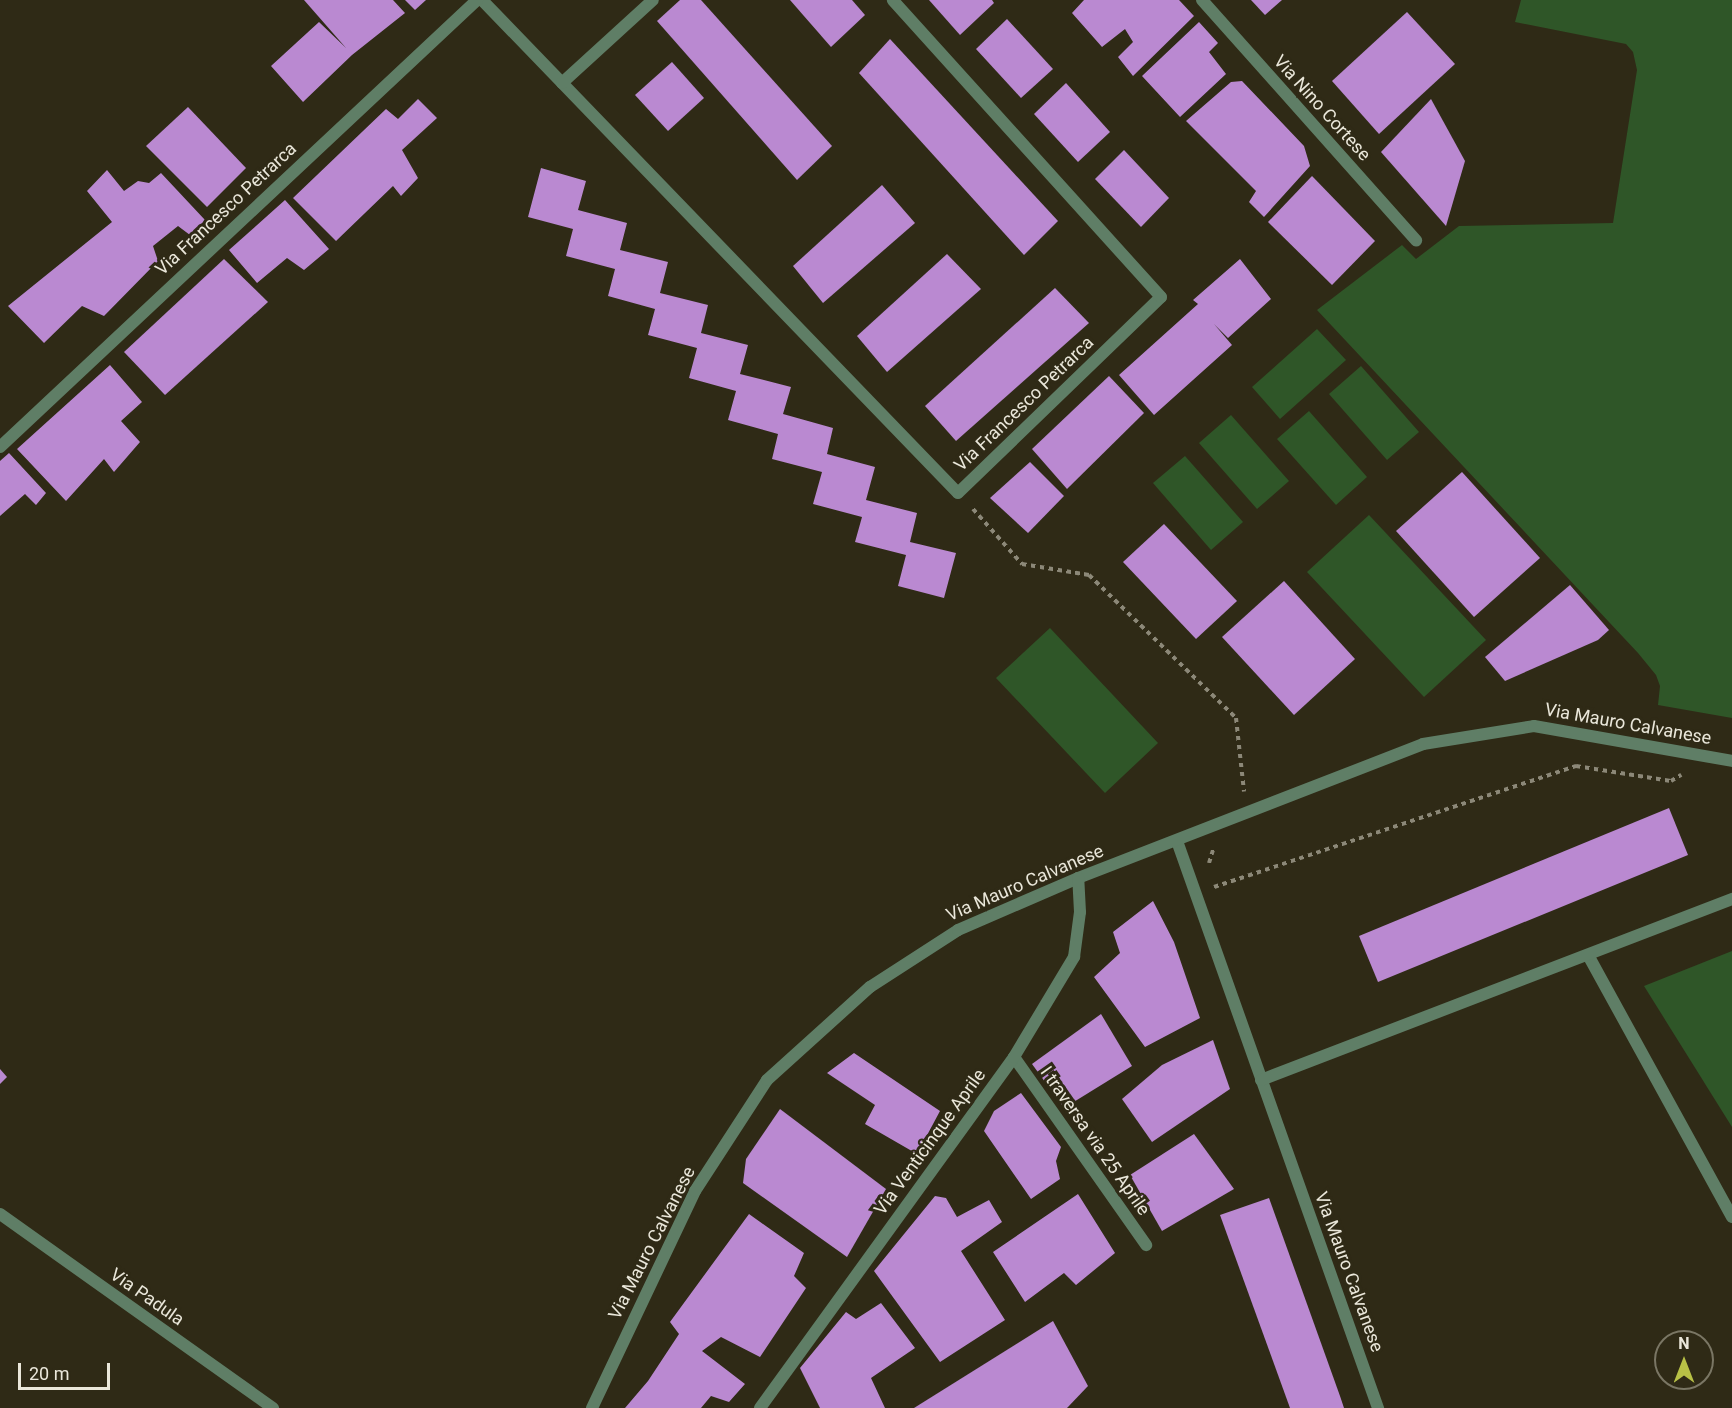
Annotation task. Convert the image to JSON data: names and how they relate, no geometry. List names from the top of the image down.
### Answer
{
  "streets": {
    "street": [
      "Via Nino Cortese",
      "Via Francesco Petrarca",
      "Via Mauro Calvanese",
      "I traversa via 25 Aprile",
      "Via Venticinque Aprile",
      "Via Padula"
    ]
  },
  "crossings": [
    ["Via Mauro Calvanese", "Via Venticinque Aprile"],
    ["I traversa via 25 Aprile", "Via Venticinque Aprile"]
  ],
  "scale_bar": "20 m",
  "north": "top"
}
